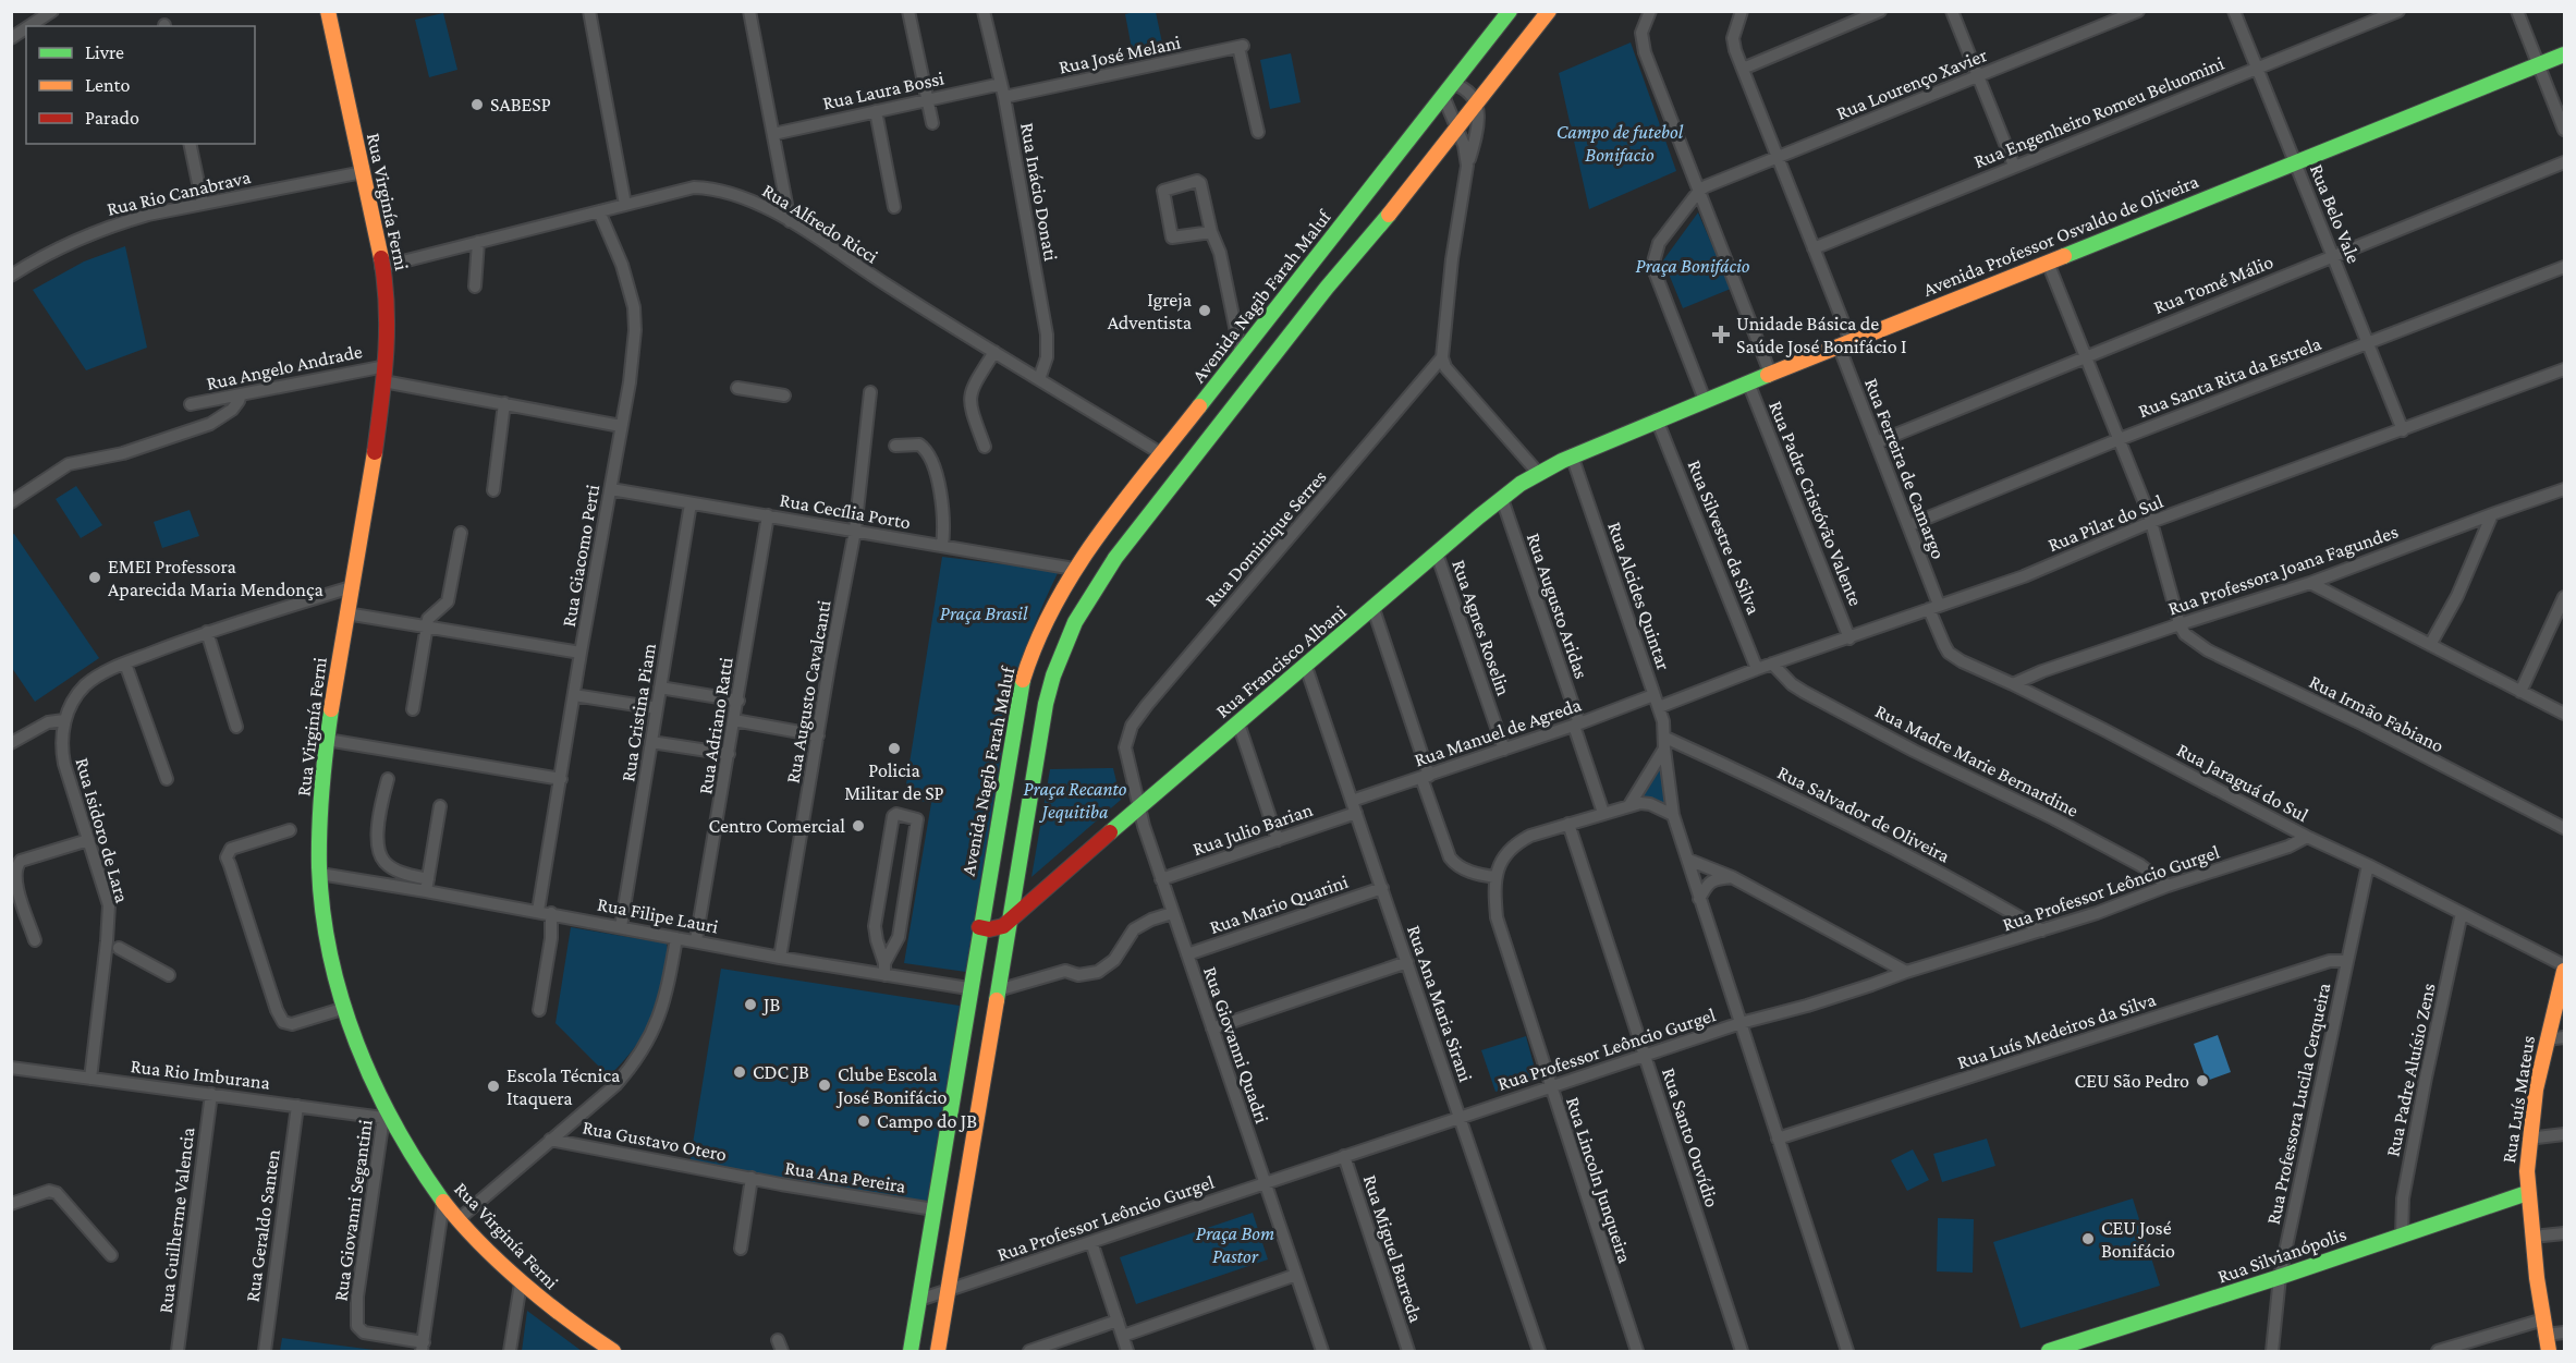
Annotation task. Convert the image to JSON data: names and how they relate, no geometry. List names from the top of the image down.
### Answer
{
  "streets": {
    "street": [
      "Rua José Melani",
      "Rua Lourenço Xavier",
      "Rua Laura Bossi",
      "Rua Engenheiro Romeu Beluomini",
      "Rua Inácio Donati",
      "Rua Rio Canabrava",
      "Rua Virginía Ferni",
      "Rua Belo Vale",
      "Rua Alfredo Ricci",
      "Avenida Professor Osvaldo de Oliveira",
      "Rua Tomé Málio",
      "Avenida Nagib Farah Maluf",
      "Rua Angelo Andrade",
      "Rua Santa Rita da Estrela",
      "Rua Ferreira de Camargo",
      "Rua Padre Cristóvão Valente",
      "Rua Cecília Porto",
      "Rua Pilar do Sul",
      "Rua Silvestre da Silva",
      "Rua Dominique Serres",
      "Rua Giacomo Perti",
      "Rua Professora Joana Fagundes",
      "Rua Alcides Quintar",
      "Rua Augusto Aridas",
      "Rua Agnes Roselin",
      "Rua Francisco Albani",
      "Rua Augusto Cavalcanti",
      "Rua Cristina Piam",
      "Rua Irmão Fabiano",
      "Rua Adriano Ratti",
      "Rua Manuel de Agreda",
      "Rua Madre Marie Bernardine",
      "Rua Jaraguá do Sul",
      "Rua Salvador de Oliveira",
      "Rua Julio Barian",
      "Rua Isidoro de Lara",
      "Rua Professor Leôncio Gurgel",
      "Rua Mario Quarini",
      "Rua Filipe Lauri",
      "Rua Ana Maria Sirani",
      "Rua Luís Medeiros da Silva",
      "Rua Giovanni Quadri",
      "Rua Padre Aluísio Zens",
      "Rua Rio Imburana",
      "Rua Luís Mateus",
      "Rua Professora Lucila Cerqueira",
      "Rua Santo Ouvídio",
      "Rua Gustavo Otero",
      "Rua Ana Pereira",
      "Rua Lincoln Junqueira",
      "Rua Giovanni Segantini",
      "Rua Guilherme Valencia",
      "Rua Geraldo Santen",
      "Rua Miguel Barreda",
      "Rua Silvianópolis"
    ]
  },
  "crossings": [
    ["Rua José Melani", "Rua Inácio Donati"],
    ["Rua Lourenço Xavier", "Rua Ferreira de Camargo"],
    ["Rua Laura Bossi", "Rua Inácio Donati"],
    ["Rua Engenheiro Romeu Beluomini", "Rua Belo Vale"],
    ["Rua Engenheiro Romeu Beluomini", "Rua Ferreira de Camargo"],
    ["Rua Inácio Donati", "Rua Alfredo Ricci"],
    ["Rua Rio Canabrava", "Rua Virginía Ferni"],
    ["Rua Virginía Ferni", "Rua Alfredo Ricci"],
    ["Rua Virginía Ferni", "Rua Angelo Andrade"],
    ["Rua Virginía Ferni", "Rua Isidoro de Lara"],
    ["Rua Virginía Ferni", "Rua Rio Imburana"],
    ["Rua Virginía Ferni", "Rua Giovanni Segantini"],
    ["Rua Belo Vale", "Avenida Professor Osvaldo de Oliveira"],
    ["Rua Belo Vale", "Rua Tomé Málio"],
    ["Rua Belo Vale", "Rua Santa Rita da Estrela"],
    ["Rua Belo Vale", "Rua Pilar do Sul"],
    ["Rua Alfredo Ricci", "Avenida Nagib Farah Maluf"],
    ["Rua Alfredo Ricci", "Rua Giacomo Perti"],
    ["Avenida Professor Osvaldo de Oliveira", "Rua Ferreira de Camargo"],
    ["Avenida Professor Osvaldo de Oliveira", "Rua Padre Cristóvão Valente"],
    ["Avenida Professor Osvaldo de Oliveira", "Rua Silvestre da Silva"],
    ["Avenida Professor Osvaldo de Oliveira", "Rua Alcides Quintar"],
    ["Avenida Professor Osvaldo de Oliveira", "Rua Francisco Albani"],
    ["Rua Tomé Málio", "Rua Ferreira de Camargo"],
    ["Avenida Nagib Farah Maluf", "Rua Cecília Porto"],
    ["Avenida Nagib Farah Maluf", "Rua Francisco Albani"],
    ["Avenida Nagib Farah Maluf", "Rua Professor Leôncio Gurgel"],
    ["Avenida Nagib Farah Maluf", "Rua Filipe Lauri"],
    ["Avenida Nagib Farah Maluf", "Rua Ana Pereira"],
    ["Rua Santa Rita da Estrela", "Rua Ferreira de Camargo"],
    ["Rua Ferreira de Camargo", "Rua Pilar do Sul"],
    ["Rua Ferreira de Camargo", "Rua Jaraguá do Sul"],
    ["Rua Padre Cristóvão Valente", "Rua Pilar do Sul"],
    ["Rua Cecília Porto", "Rua Giacomo Perti"],
    ["Rua Cecília Porto", "Rua Augusto Cavalcanti"],
    ["Rua Cecília Porto", "Rua Cristina Piam"],
    ["Rua Cecília Porto", "Rua Adriano Ratti"],
    ["Rua Pilar do Sul", "Rua Silvestre da Silva"],
    ["Rua Pilar do Sul", "Rua Alcides Quintar"],
    ["Rua Pilar do Sul", "Rua Manuel de Agreda"],
    ["Rua Pilar do Sul", "Rua Madre Marie Bernardine"],
    ["Rua Pilar do Sul", "Rua Jaraguá do Sul"],
    ["Rua Dominique Serres", "Rua Giovanni Quadri"],
    ["Rua Giacomo Perti", "Rua Filipe Lauri"],
    ["Rua Professora Joana Fagundes", "Rua Irmão Fabiano"],
    ["Rua Professora Joana Fagundes", "Rua Jaraguá do Sul"],
    ["Rua Alcides Quintar", "Rua Francisco Albani"],
    ["Rua Alcides Quintar", "Rua Manuel de Agreda"],
    ["Rua Alcides Quintar", "Rua Salvador de Oliveira"],
    ["Rua Alcides Quintar", "Rua Lincoln Junqueira"],
    ["Rua Augusto Aridas", "Rua Francisco Albani"],
    ["Rua Augusto Aridas", "Rua Manuel de Agreda"],
    ["Rua Augusto Aridas", "Rua Lincoln Junqueira"],
    ["Rua Agnes Roselin", "Rua Francisco Albani"],
    ["Rua Agnes Roselin", "Rua Manuel de Agreda"],
    ["Rua Francisco Albani", "Rua Ana Maria Sirani"],
    ["Rua Francisco Albani", "Rua Giovanni Quadri"],
    ["Rua Augusto Cavalcanti", "Rua Filipe Lauri"],
    ["Rua Cristina Piam", "Rua Filipe Lauri"],
    ["Rua Adriano Ratti", "Rua Filipe Lauri"],
    ["Rua Manuel de Agreda", "Rua Ana Maria Sirani"],
    ["Rua Madre Marie Bernardine", "Rua Professor Leôncio Gurgel"],
    ["Rua Jaraguá do Sul", "Rua Professor Leôncio Gurgel"],
    ["Rua Jaraguá do Sul", "Rua Padre Aluísio Zens"],
    ["Rua Jaraguá do Sul", "Rua Professora Lucila Cerqueira"],
    ["Rua Salvador de Oliveira", "Rua Professor Leôncio Gurgel"],
    ["Rua Julio Barian", "Rua Ana Maria Sirani"],
    ["Rua Julio Barian", "Rua Giovanni Quadri"],
    ["Rua Isidoro de Lara", "Rua Rio Imburana"],
    ["Rua Professor Leôncio Gurgel", "Rua Ana Maria Sirani"],
    ["Rua Professor Leôncio Gurgel", "Rua Giovanni Quadri"],
    ["Rua Professor Leôncio Gurgel", "Rua Santo Ouvídio"],
    ["Rua Professor Leôncio Gurgel", "Rua Lincoln Junqueira"],
    ["Rua Professor Leôncio Gurgel", "Rua Miguel Barreda"],
    ["Rua Mario Quarini", "Rua Ana Maria Sirani"],
    ["Rua Mario Quarini", "Rua Giovanni Quadri"],
    ["Rua Luís Medeiros da Silva", "Rua Professora Lucila Cerqueira"],
    ["Rua Padre Aluísio Zens", "Rua Silvianópolis"],
    ["Rua Rio Imburana", "Rua Giovanni Segantini"],
    ["Rua Rio Imburana", "Rua Guilherme Valencia"],
    ["Rua Rio Imburana", "Rua Geraldo Santen"],
    ["Rua Luís Mateus", "Rua Silvianópolis"],
    ["Rua Professora Lucila Cerqueira", "Rua Silvianópolis"],
    ["Rua Santo Ouvídio", "Rua Lincoln Junqueira"],
    ["Rua Gustavo Otero", "Rua Ana Pereira"]
  ],
  "parks": [
    "Campo de futebol Bonifacio",
    "Praça Bonifácio",
    "Praça Brasil",
    "Praça Recanto Jequitiba",
    "Praça Bom Pastor"
  ],
  "places": {
    "other": [
      "SABESP",
      "Igreja Adventista",
      "EMEI Professora Aparecida Maria Mendonça",
      "Policia Militar de SP",
      "Centro Comercial",
      "JB",
      "CDC JB",
      "CEU São Pedro",
      "Clube Escola José Bonifácio",
      "Escola Técnica Itaquera",
      "Campo do JB",
      "CEU José Bonifácio"
    ],
    "health": ["Unidade Básica de Saúde José Bonifácio I"]
  },
  "legend": ["Livre", "Lento", "Parado"]
}
